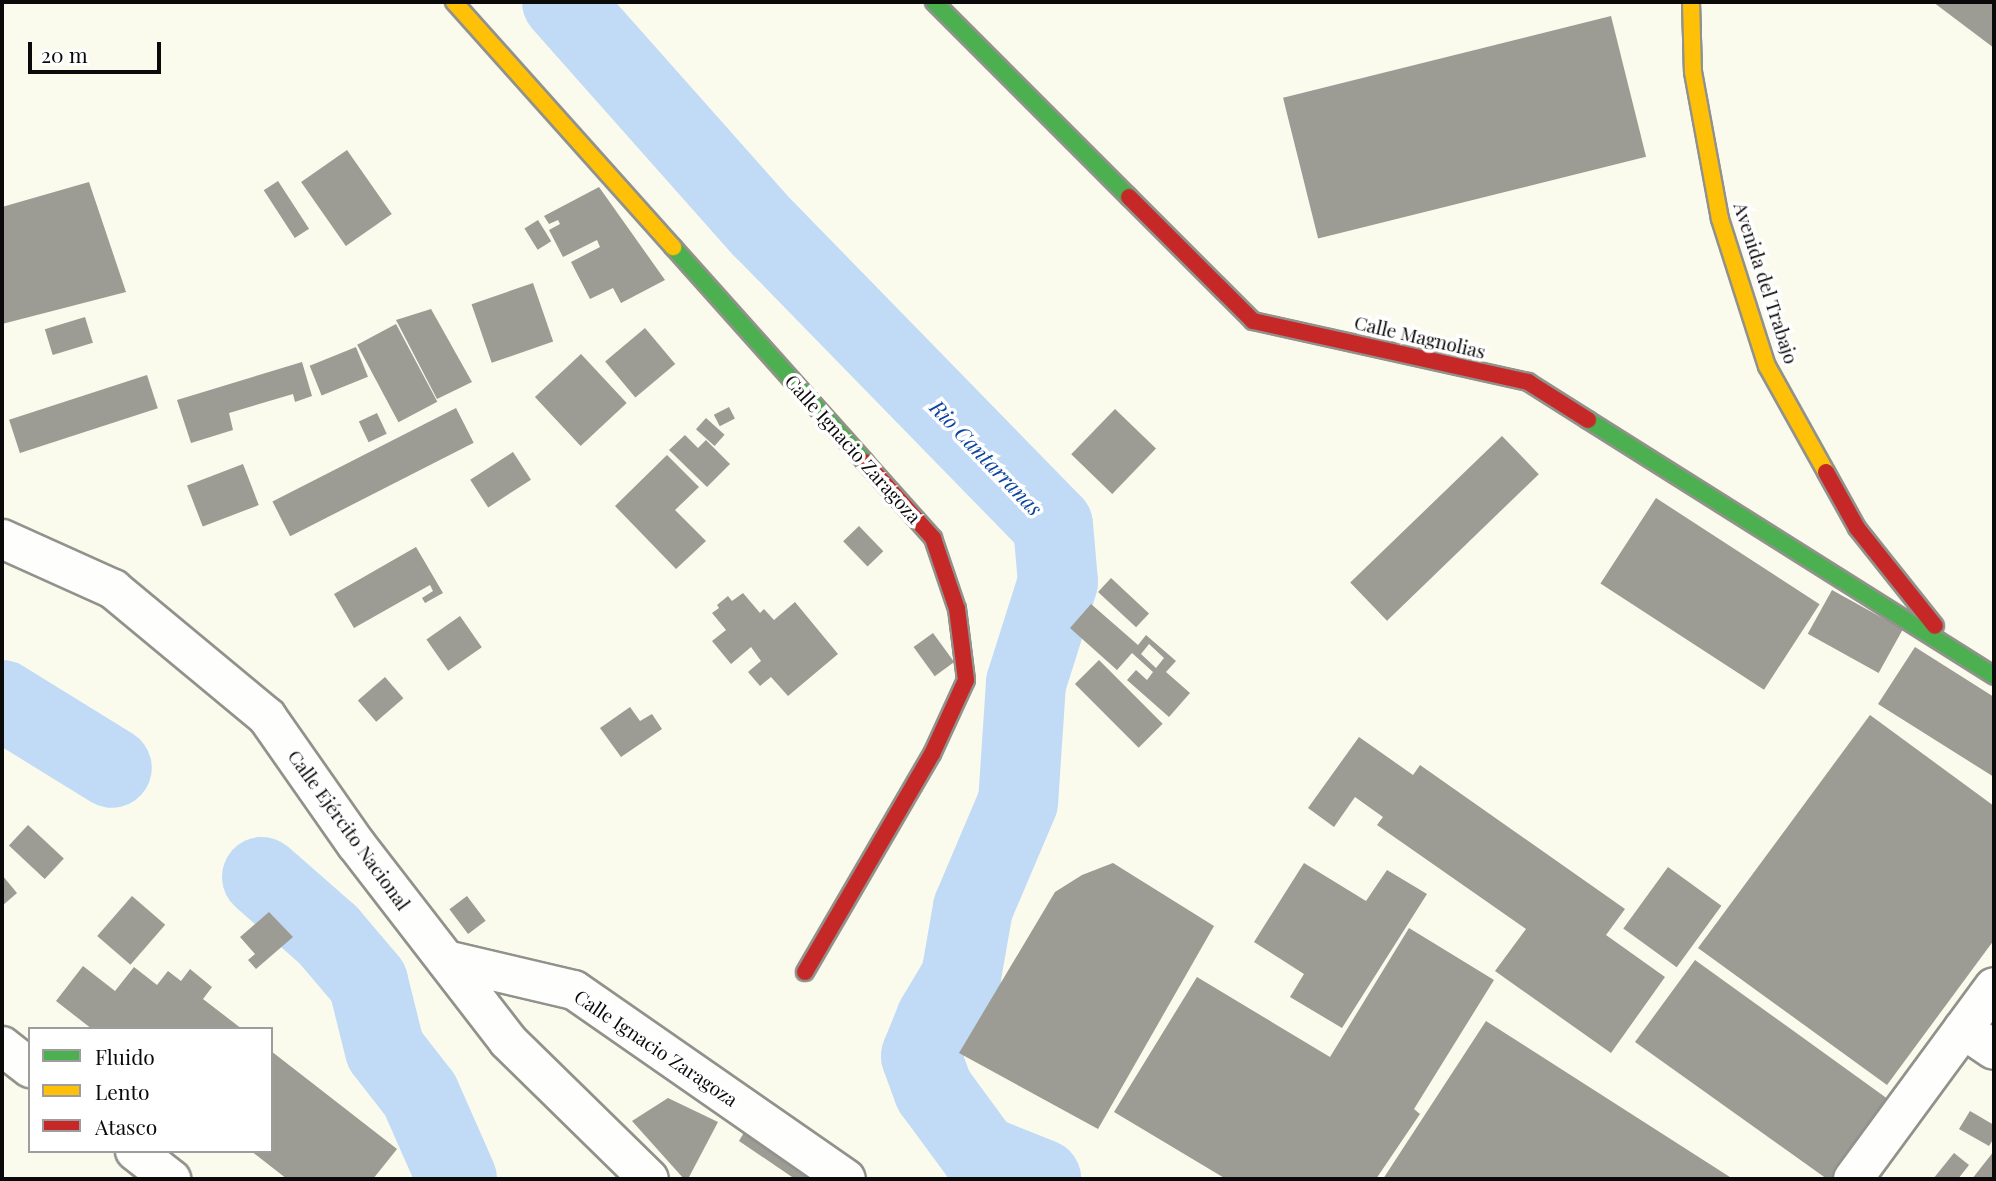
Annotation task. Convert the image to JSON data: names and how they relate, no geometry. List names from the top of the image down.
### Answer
{
  "streets": {
    "street": [
      "Avenida del Trabajo",
      "Calle Magnolias",
      "Calle Ignacio Zaragoza",
      "Calle Ejército Nacional"
    ]
  },
  "crossings": [
    ["Avenida del Trabajo", "Calle Magnolias"],
    ["Calle Ignacio Zaragoza", "Calle Ejército Nacional"]
  ],
  "water": ["Rio Cantarranas"],
  "legend": ["Fluido", "Lento", "Atasco"],
  "scale_bar": "20 m"
}
